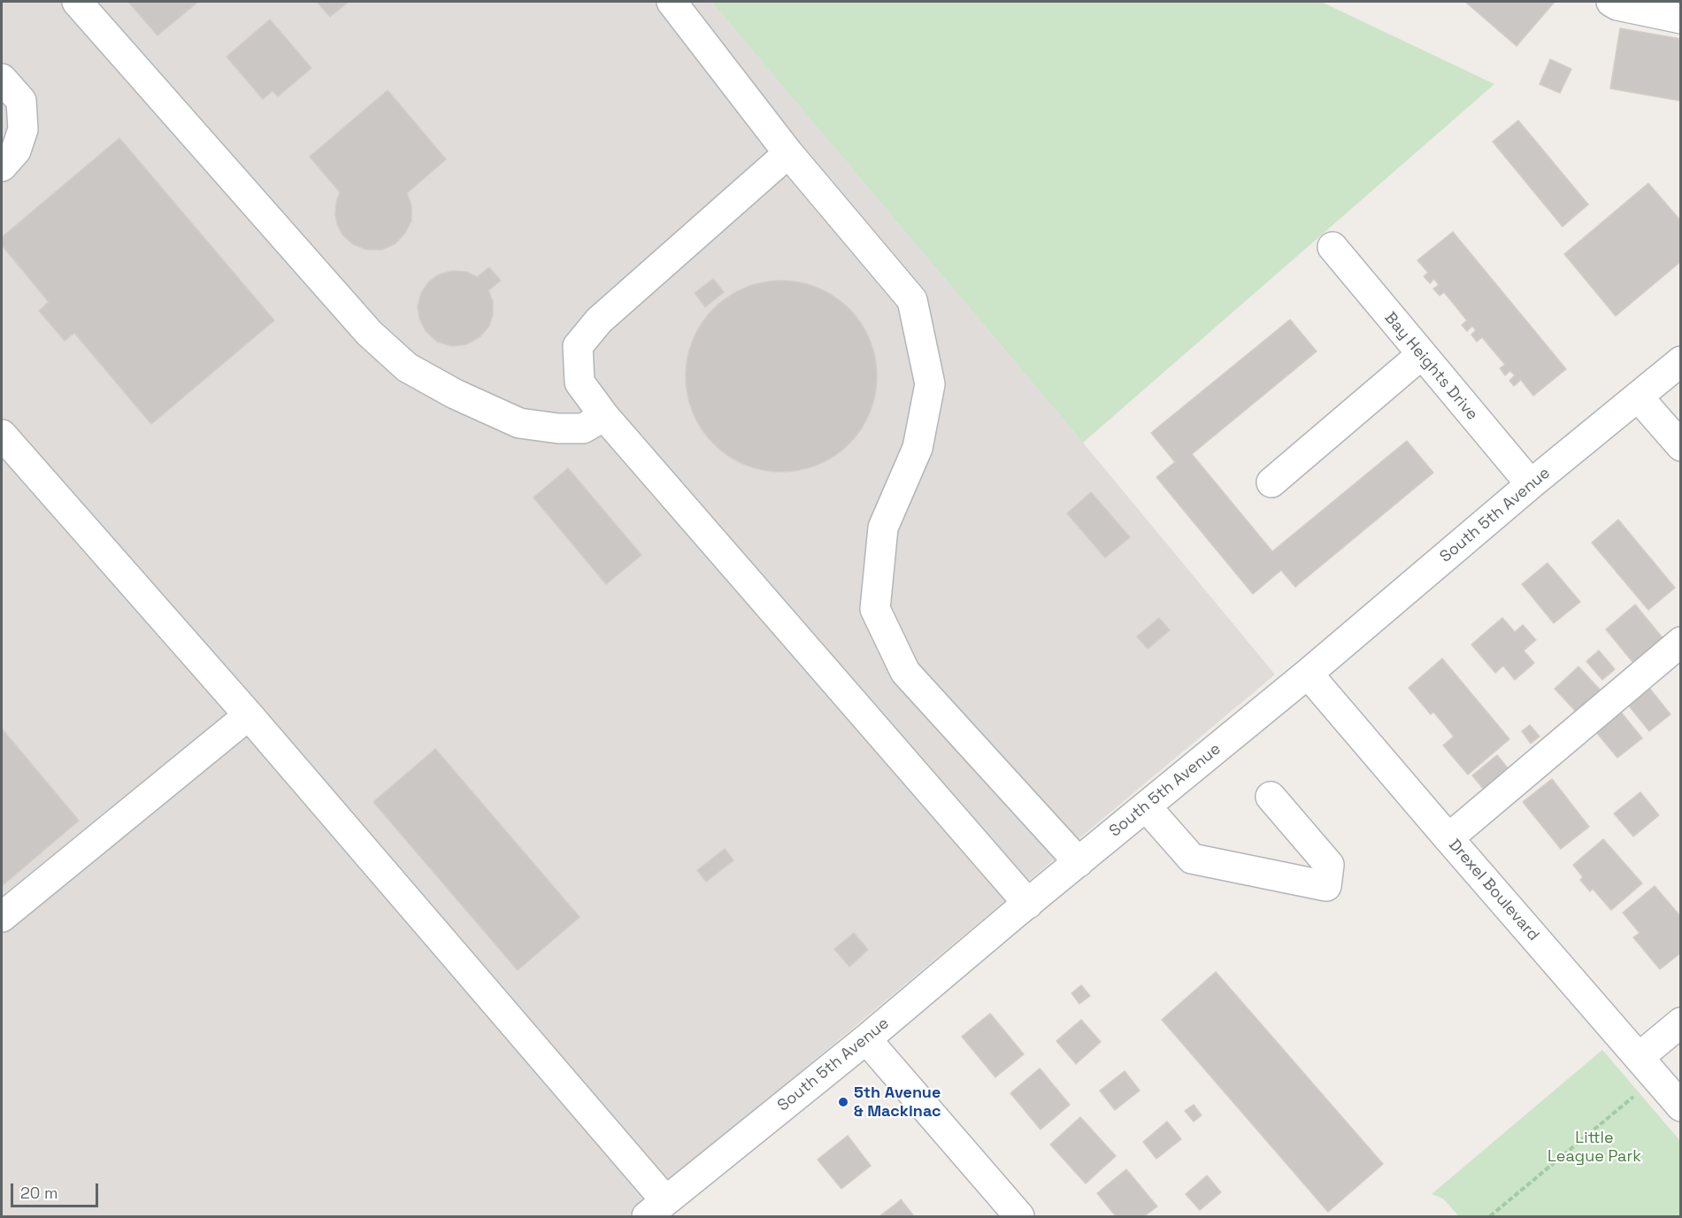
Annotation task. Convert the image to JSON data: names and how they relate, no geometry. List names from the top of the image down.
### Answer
{
  "streets": {
    "street": ["Bay Heights Drive", "South 5th Avenue", "Drexel Boulevard"]
  },
  "crossings": [
    ["Bay Heights Drive", "South 5th Avenue"],
    ["South 5th Avenue", "Drexel Boulevard"]
  ],
  "parks": ["Little League Park"],
  "places": ["5th Avenue & Mackinac"],
  "scale_bar": "20 m"
}
